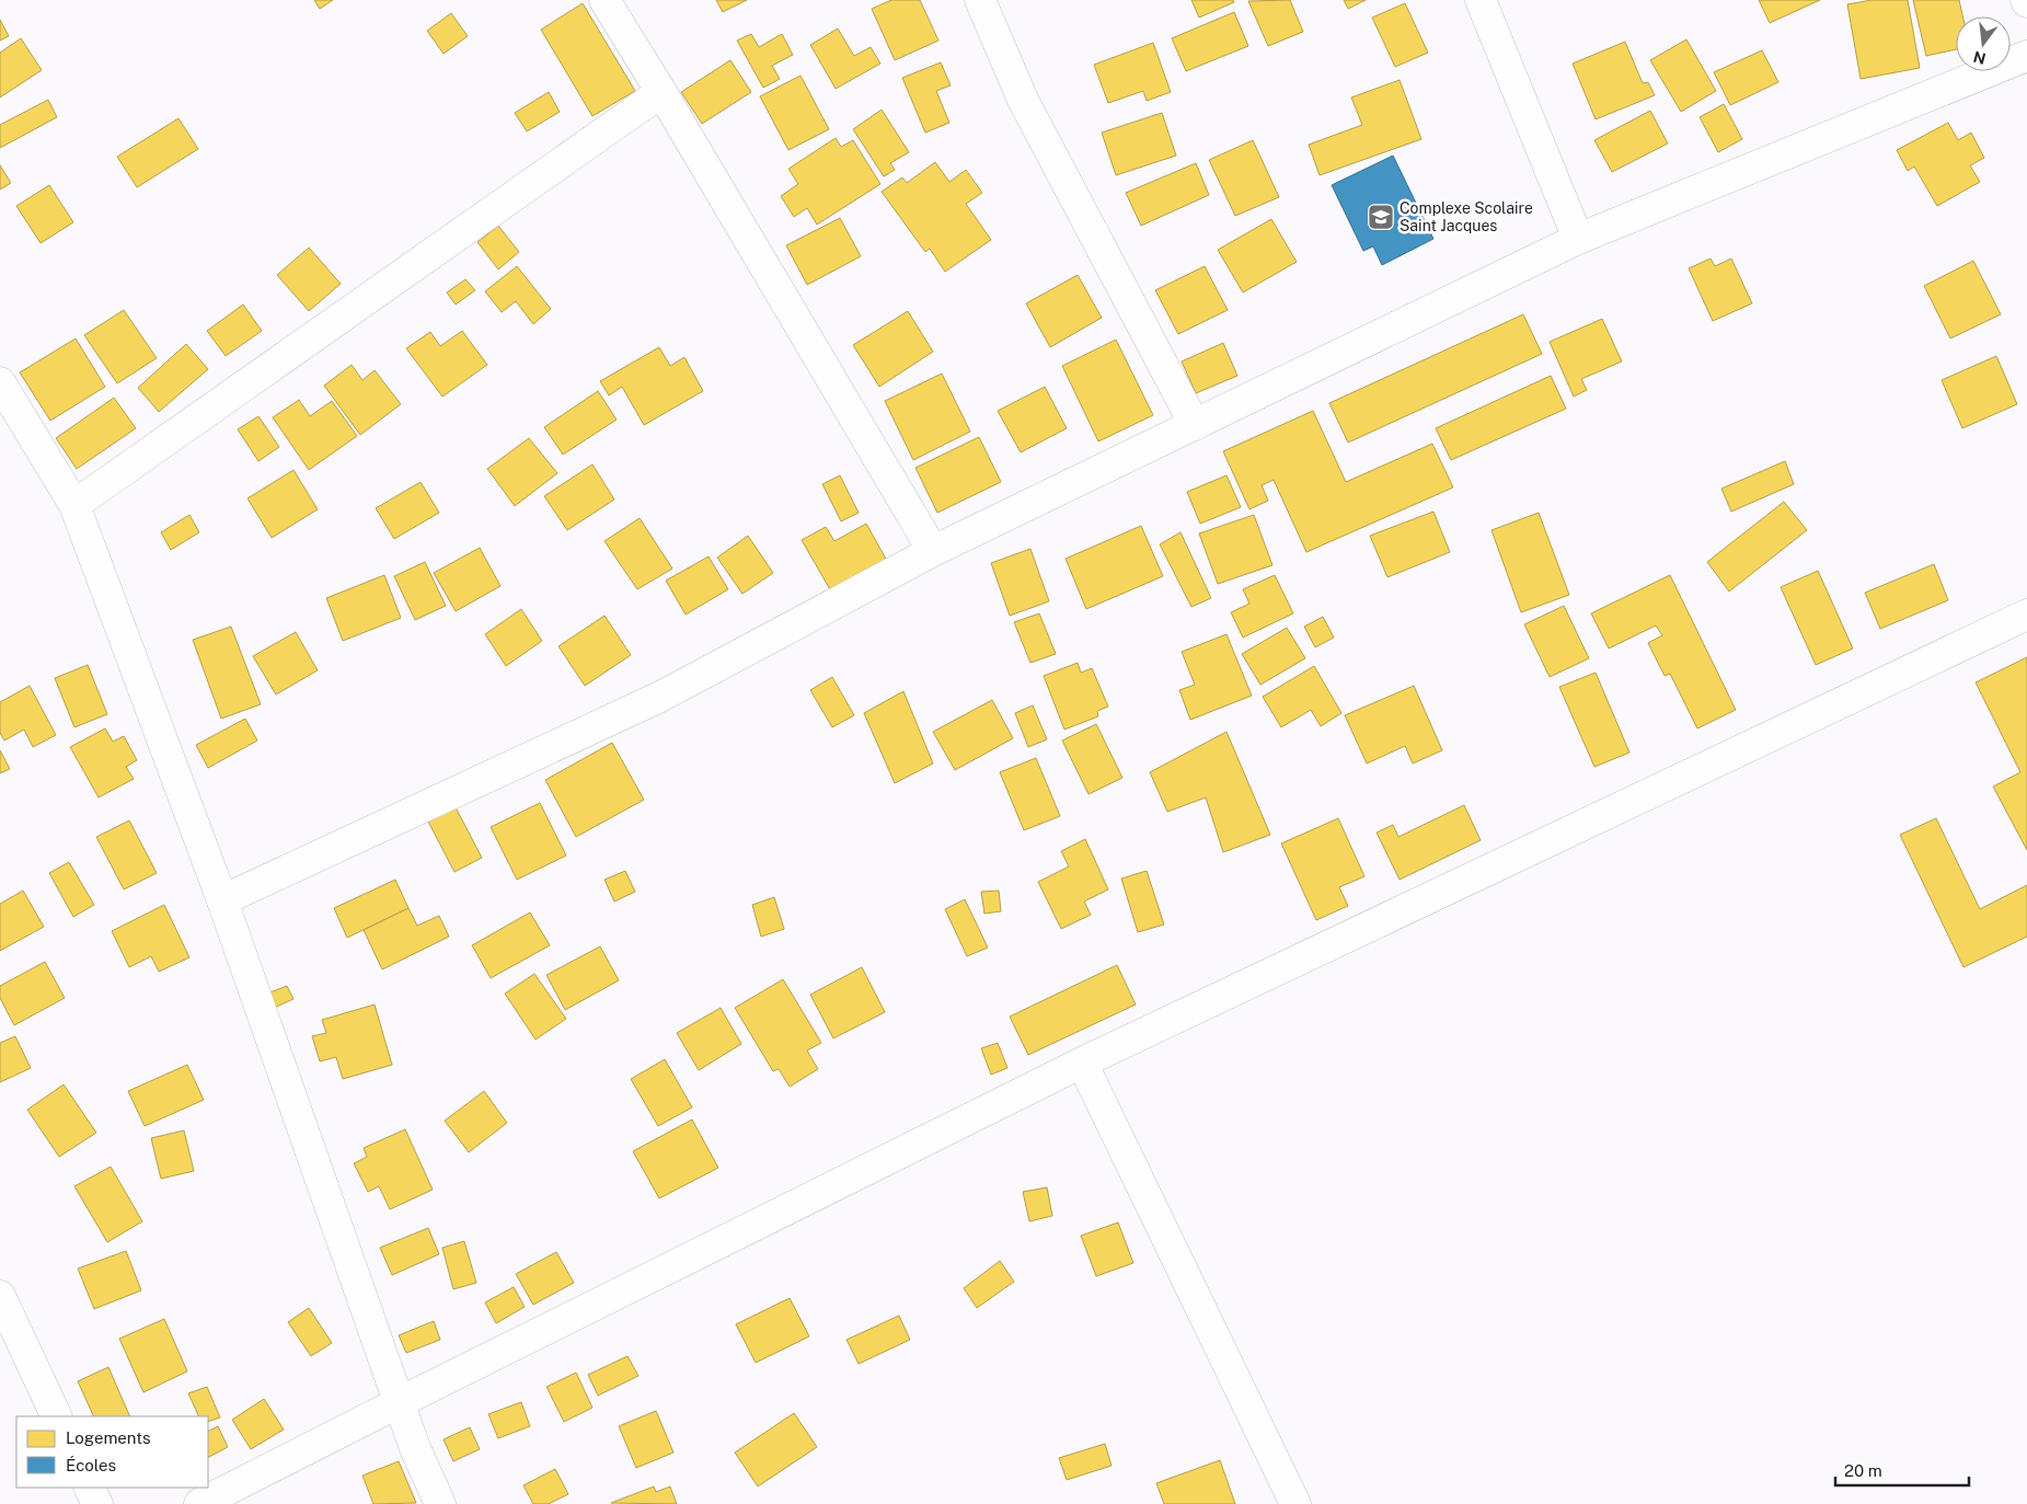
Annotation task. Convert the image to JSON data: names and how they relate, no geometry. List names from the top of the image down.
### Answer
{
  "places": {
    "school or university": ["Complexe Scolaire Saint Jacques"]
  },
  "legend": ["Logements", "Écoles"],
  "scale_bar": "20 m",
  "north": "bottom"
}
